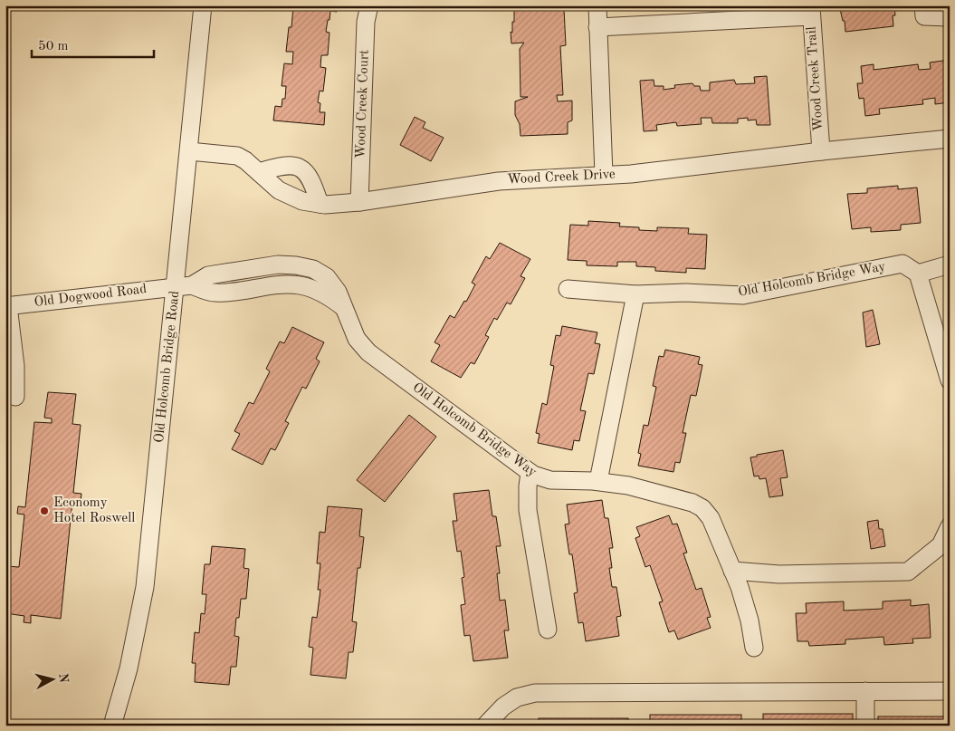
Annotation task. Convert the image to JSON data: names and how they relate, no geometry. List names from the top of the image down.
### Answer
{
  "streets": {
    "street": [
      "Wood Creek Trail",
      "Wood Creek Court",
      "Wood Creek Drive",
      "Old Holcomb Bridge Way",
      "Old Dogwood Road",
      "Old Holcomb Bridge Road"
    ]
  },
  "crossings": [
    ["Wood Creek Trail", "Wood Creek Drive"],
    ["Wood Creek Court", "Wood Creek Drive"],
    ["Wood Creek Drive", "Old Holcomb Bridge Road"],
    ["Old Holcomb Bridge Way", "Old Dogwood Road"],
    ["Old Holcomb Bridge Way", "Old Holcomb Bridge Road"],
    ["Old Dogwood Road", "Old Holcomb Bridge Road"]
  ],
  "places": ["Economy Hotel Roswell"],
  "scale_bar": "50 m",
  "north": "right"
}
